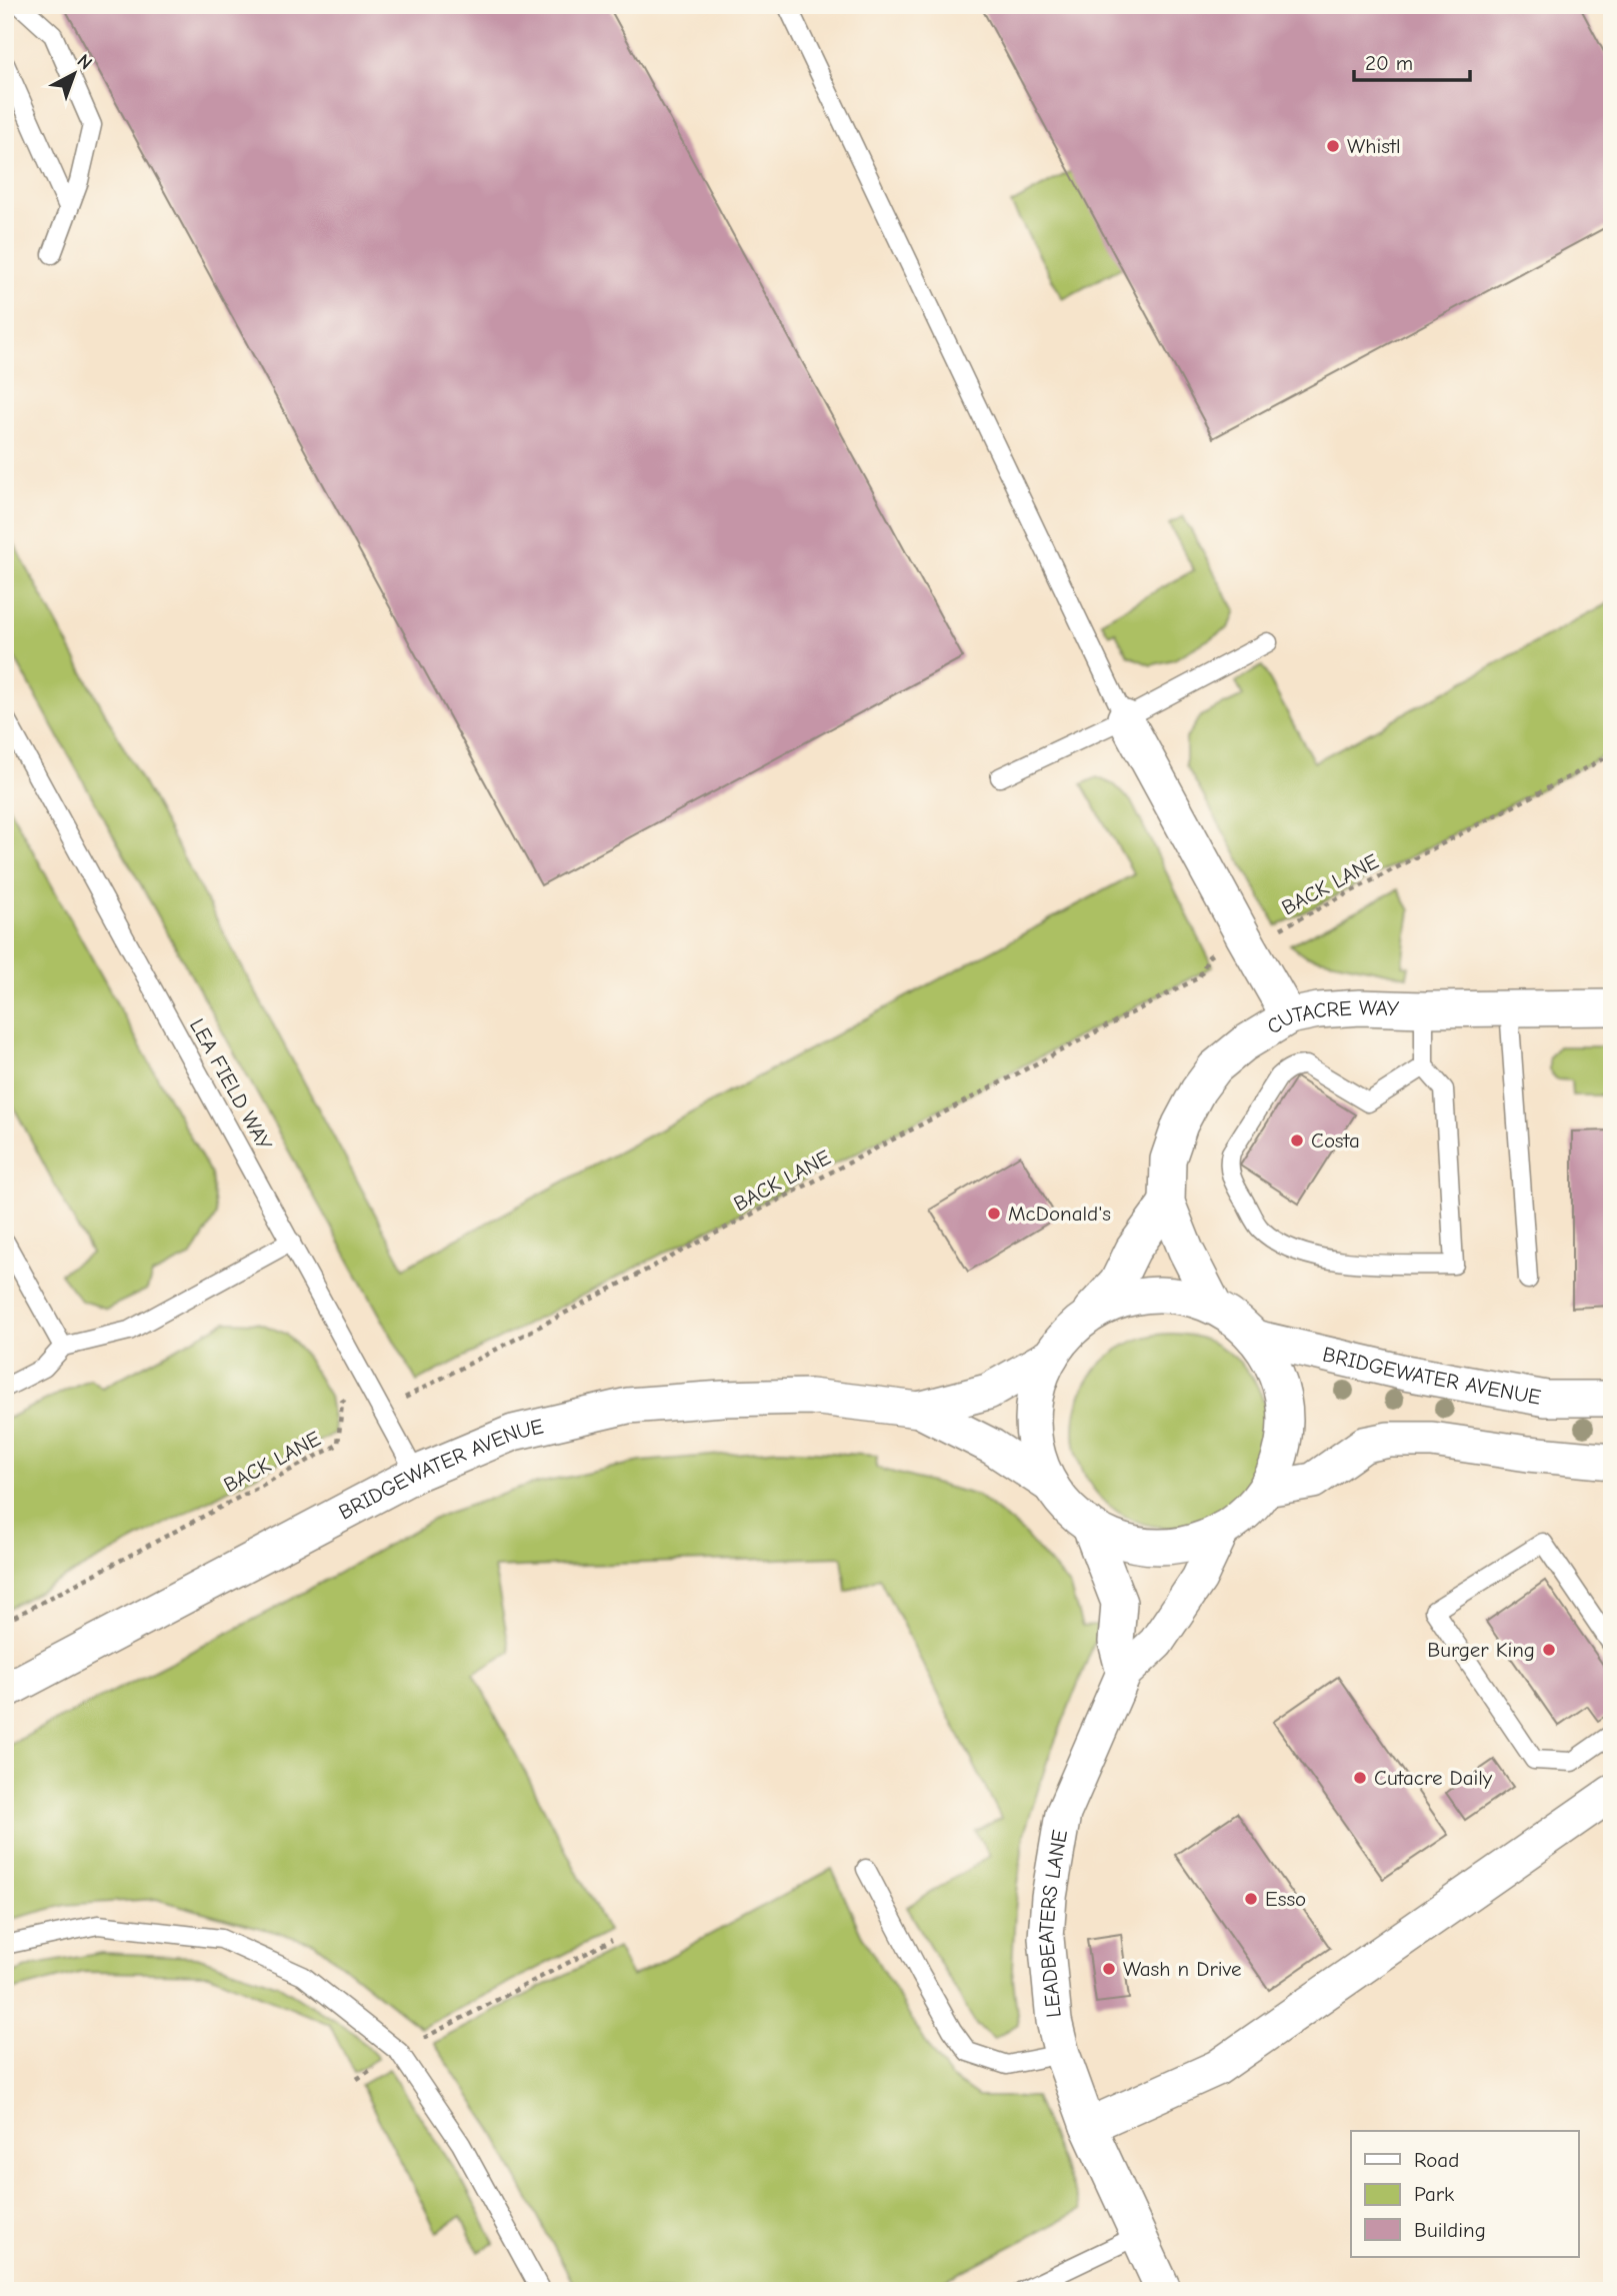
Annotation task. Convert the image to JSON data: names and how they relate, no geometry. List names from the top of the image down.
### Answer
{
  "streets": {
    "street": ["CUTACRE WAY", "BRIDGEWATER AVENUE", "LEADBEATERS LANE"],
    "lane": ["LEA FIELD WAY"],
    "path": ["BACK LANE"]
  },
  "crossings": [
    ["BACK LANE", "LEA FIELD WAY"],
    ["CUTACRE WAY", "BRIDGEWATER AVENUE"],
    ["LEA FIELD WAY", "BRIDGEWATER AVENUE"],
    ["BRIDGEWATER AVENUE", "LEADBEATERS LANE"]
  ],
  "places": [
    "Whistl",
    "Costa",
    "McDonald's",
    "Burger King",
    "Cutacre Daily",
    "Esso",
    "Wash n Drive"
  ],
  "legend": ["Road", "Park", "Building"],
  "scale_bar": "20 m",
  "north": "top right"
}
